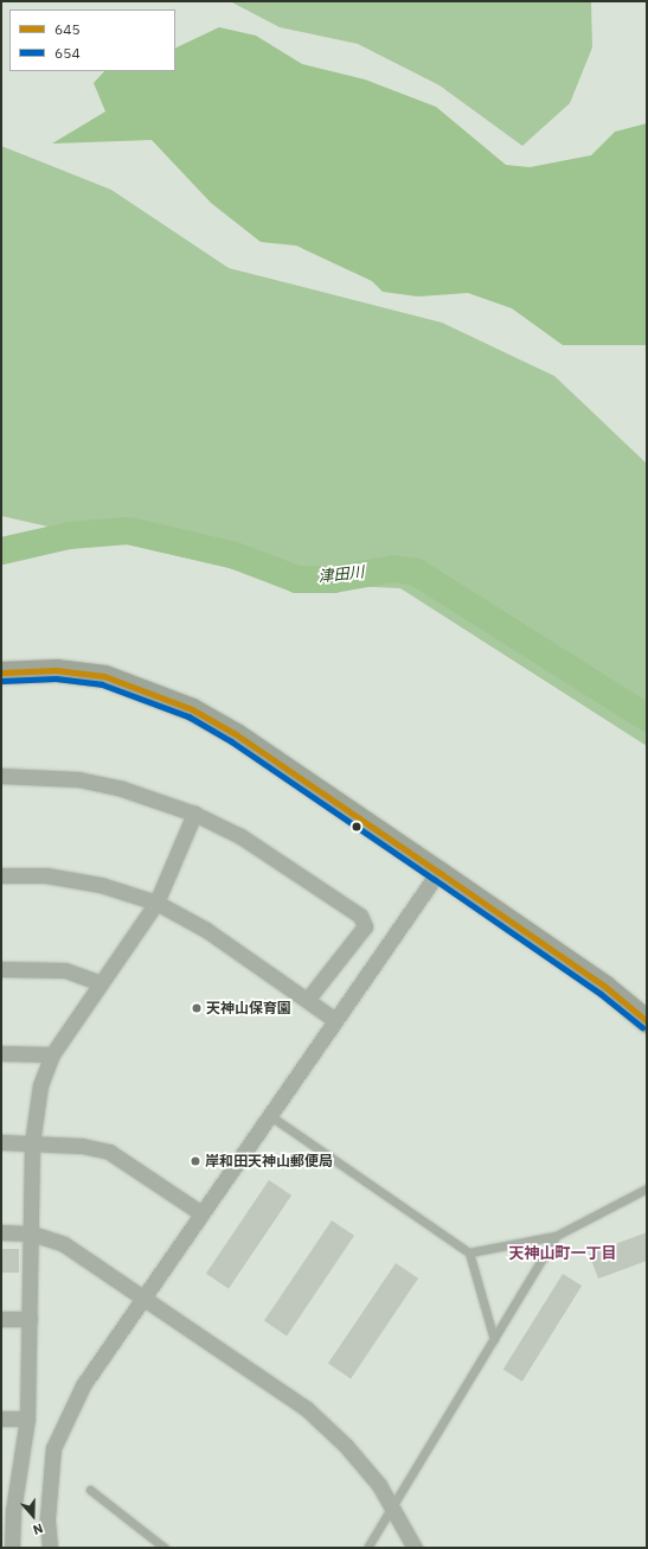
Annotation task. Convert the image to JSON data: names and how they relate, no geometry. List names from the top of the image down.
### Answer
{
  "districts": ["天神山町一丁目"],
  "water": ["津田川"],
  "places": ["天神山保育園", "岸和田天神山郵便局"],
  "lines": ["transit line 645", "transit line 654"],
  "legend": ["645", "654"],
  "north": "bottom"
}
